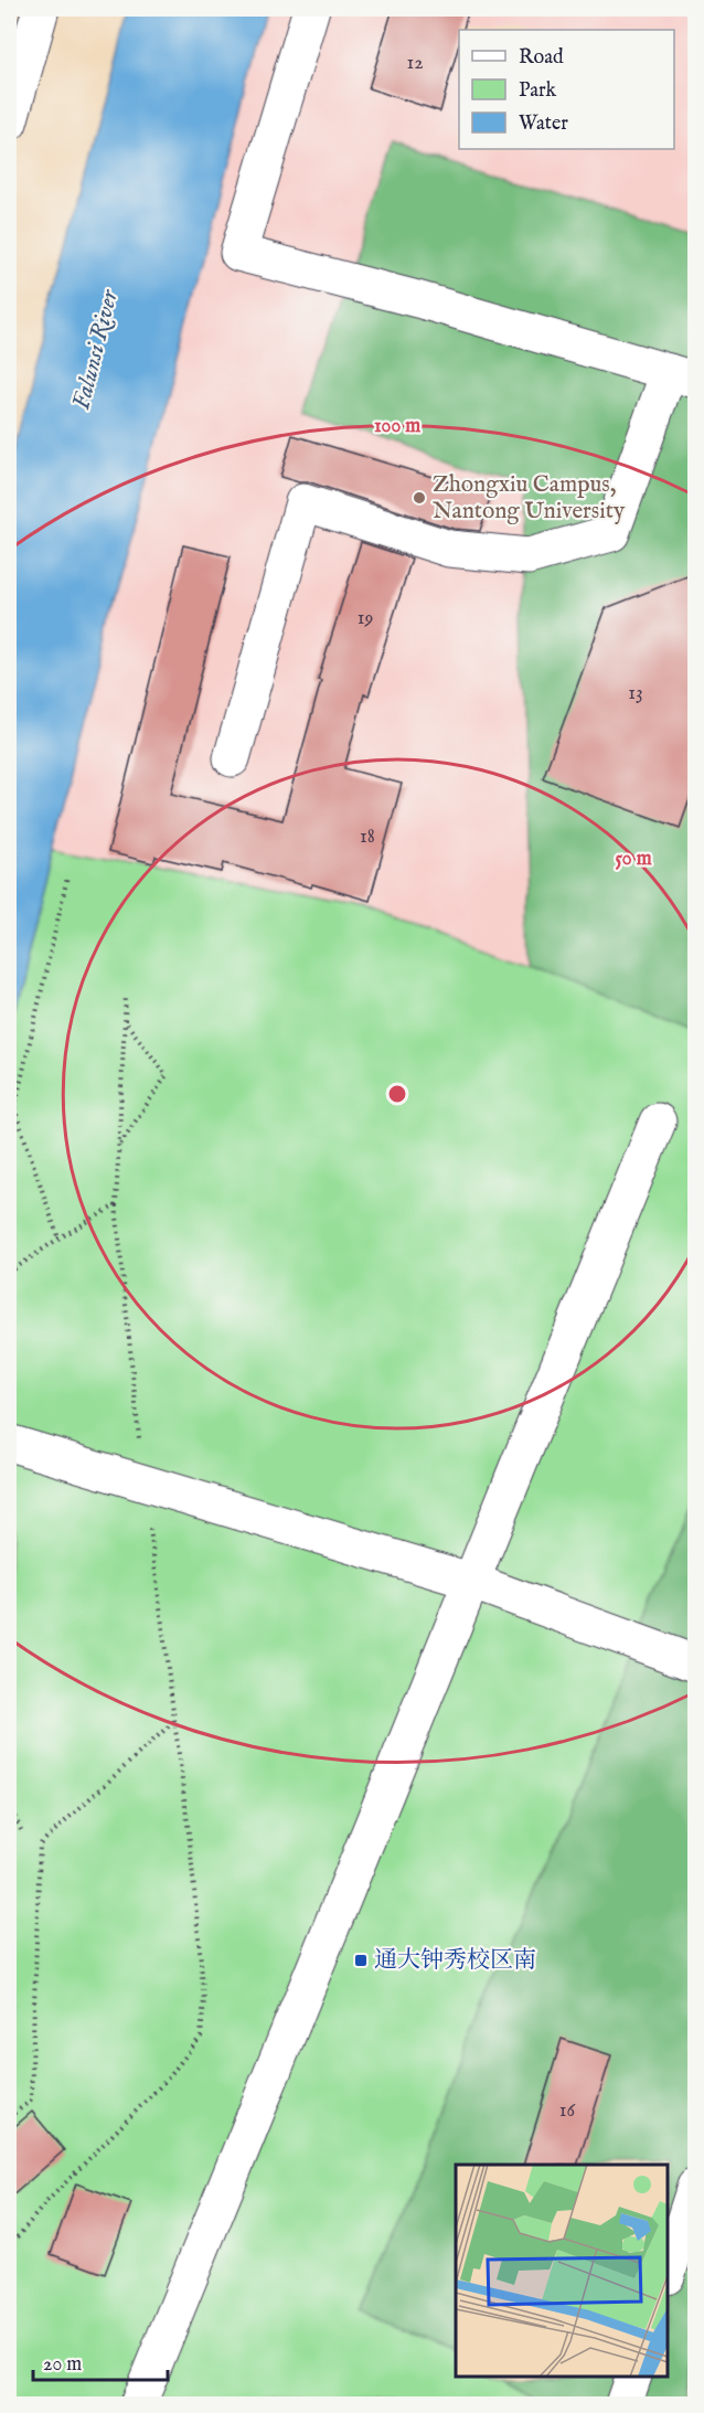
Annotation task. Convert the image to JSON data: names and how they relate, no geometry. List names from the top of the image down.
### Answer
{
  "water": ["Falunsi River"],
  "places": {
    "other": ["Zhongxiu Campus, Nantong University"],
    "transit": ["通大钟秀校区南"]
  },
  "house_numbers": [
    "12",
    "19",
    "13",
    "18",
    "16"
  ],
  "legend": ["Road", "Park", "Water"],
  "scale_bar": "20 m",
  "rings": ["100 m", "50 m"]
}
